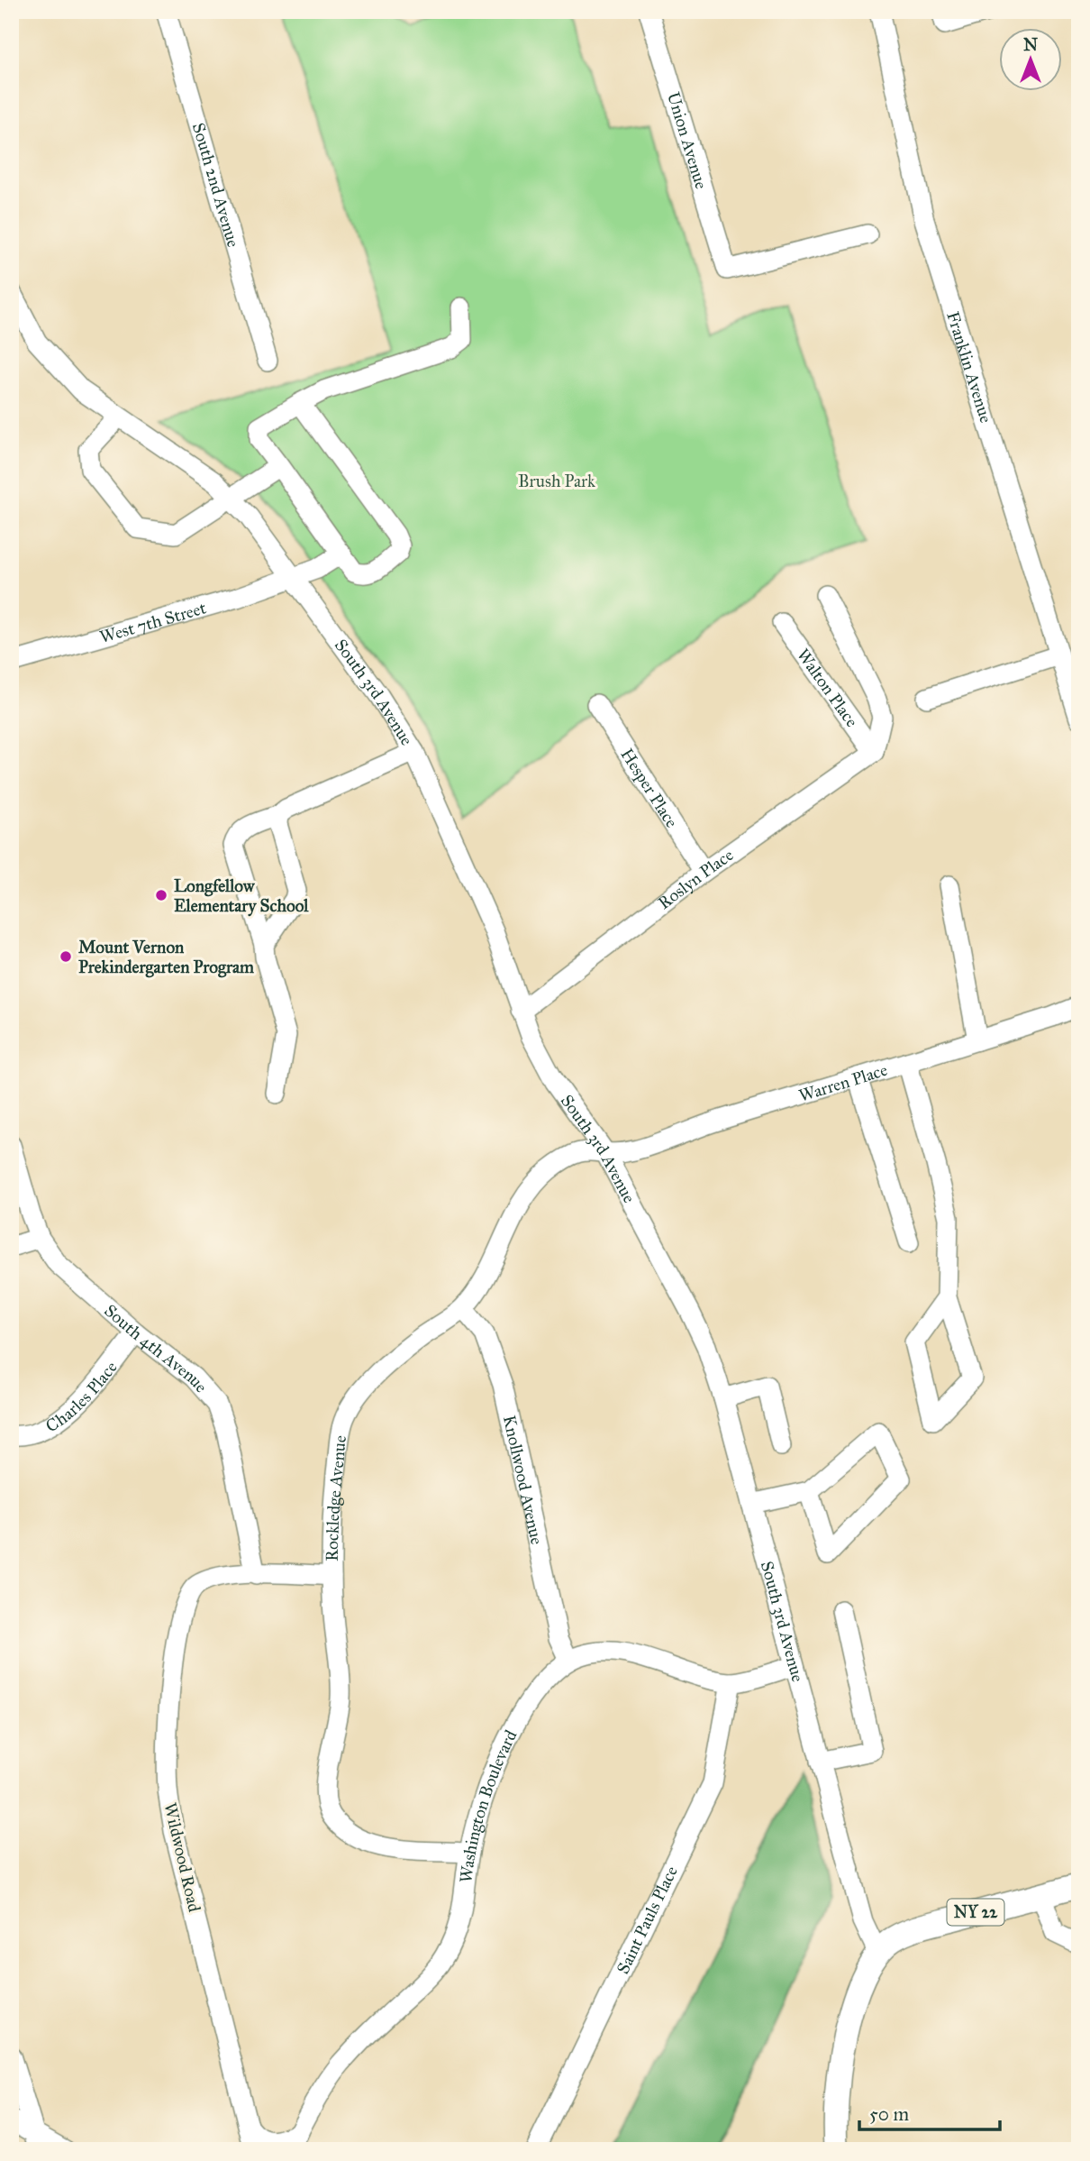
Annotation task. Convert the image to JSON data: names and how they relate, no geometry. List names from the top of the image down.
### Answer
{
  "streets": {
    "main road": ["NY 22"],
    "street": [
      "Union Avenue",
      "South 2nd Avenue",
      "Franklin Avenue",
      "West 7th Street",
      "Walton Place",
      "South 3rd Avenue",
      "Hesper Place",
      "Roslyn Place",
      "Warren Place",
      "South 4th Avenue",
      "Charles Place",
      "Knollwood Avenue",
      "Rockledge Avenue",
      "Washington Boulevard",
      "Wildwood Road",
      "Saint Pauls Place"
    ]
  },
  "crossings": [
    ["West 7th Street", "South 3rd Avenue"],
    ["Walton Place", "Roslyn Place"],
    ["South 3rd Avenue", "Roslyn Place"],
    ["South 3rd Avenue", "Warren Place"],
    ["South 3rd Avenue", "Rockledge Avenue"],
    ["South 3rd Avenue", "Washington Boulevard"],
    ["South 3rd Avenue", "NY 22"],
    ["Hesper Place", "Roslyn Place"],
    ["Warren Place", "Rockledge Avenue"],
    ["South 4th Avenue", "Charles Place"],
    ["South 4th Avenue", "Wildwood Road"],
    ["Knollwood Avenue", "Rockledge Avenue"],
    ["Knollwood Avenue", "Washington Boulevard"],
    ["Rockledge Avenue", "Washington Boulevard"],
    ["Rockledge Avenue", "Wildwood Road"],
    ["Washington Boulevard", "Saint Pauls Place"]
  ],
  "parks": ["Brush Park"],
  "places": ["Longfellow Elementary School", "Mount Vernon Prekindergarten Program"],
  "scale_bar": "50 m",
  "north": "top"
}
